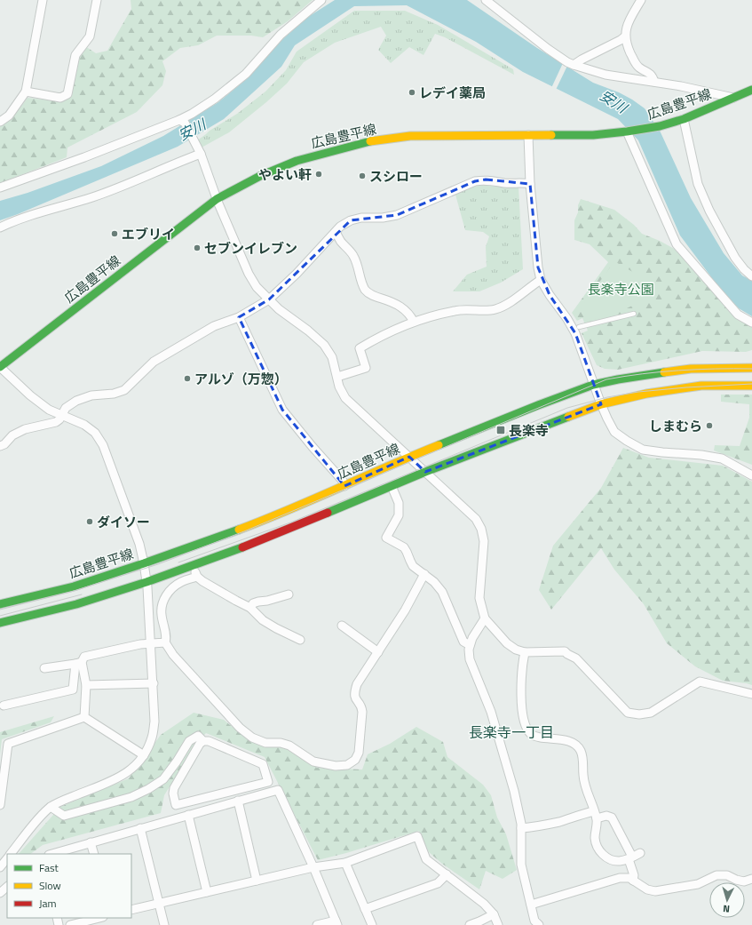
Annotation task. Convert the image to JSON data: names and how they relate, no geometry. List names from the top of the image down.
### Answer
{
  "streets": {
    "main road": ["広島豊平線"]
  },
  "districts": ["長楽寺一丁目"],
  "water": ["安川"],
  "parks": ["長楽寺公園"],
  "places": {
    "other": [
      "レデイ薬局",
      "やよい軒",
      "スシロー",
      "エブリイ",
      "セブンイレブン",
      "アルゾ（万惣）",
      "しまむら",
      "ダイソー"
    ],
    "transit": ["長楽寺"]
  },
  "legend": ["Fast", "Slow", "Jam"],
  "north": "bottom"
}
